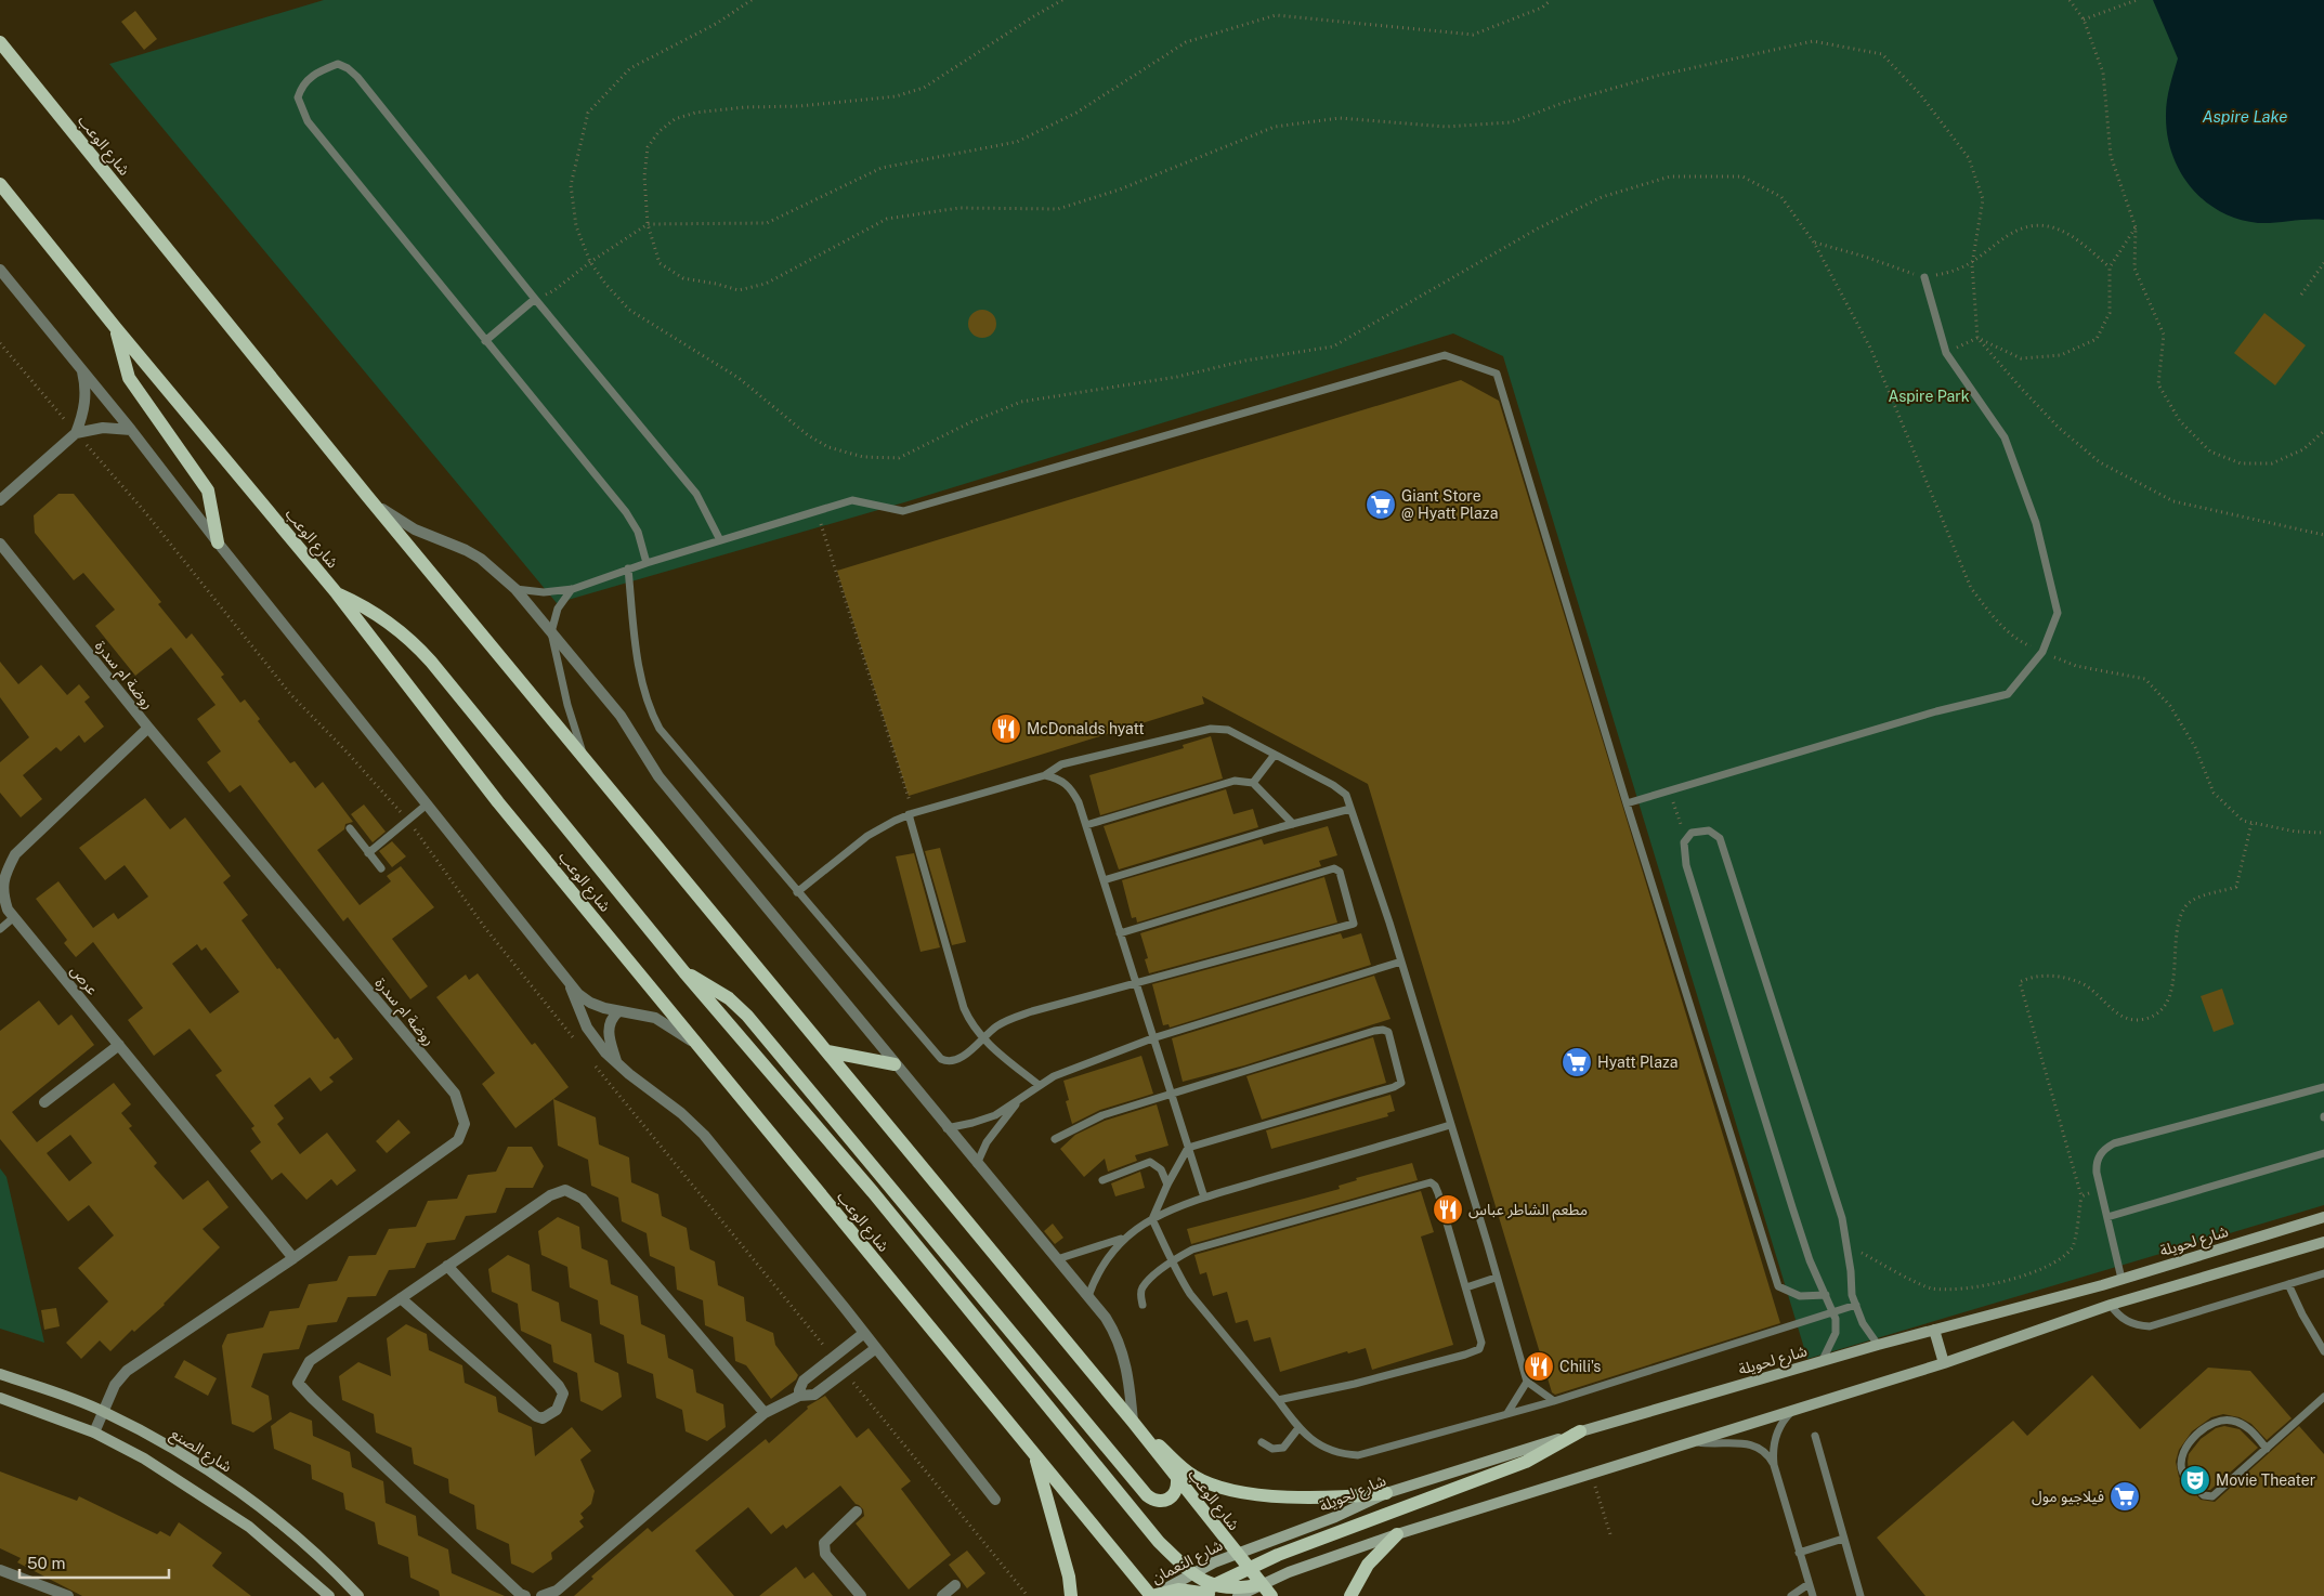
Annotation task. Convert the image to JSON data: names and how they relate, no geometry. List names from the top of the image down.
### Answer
{
  "streets": {
    "main road": ["شارع الوعب"],
    "street": [
      "روضة ام سدرة",
      "عرص",
      "شارع لحويلة",
      "شارع الصنع",
      "شارع النعمان"
    ]
  },
  "crossings": [
    ["شارع الوعب", "شارع لحويلة"],
    ["شارع الوعب", "شارع النعمان"],
    ["روضة ام سدرة", "عرص"],
    ["روضة ام سدرة", "شارع الصنع"],
    ["شارع لحويلة", "شارع النعمان"]
  ],
  "water": ["Aspire Lake"],
  "parks": ["Aspire Park"],
  "places": {
    "supermarket": ["Giant Store @ Hyatt Plaza", "Hyatt Plaza", "فيلاجيو مول"],
    "restaurant": ["McDonalds hyatt", "مطعم الشاطر عباس", "Chili's"],
    "theatre": ["Movie Theater"]
  },
  "scale_bar": "50 m"
}
